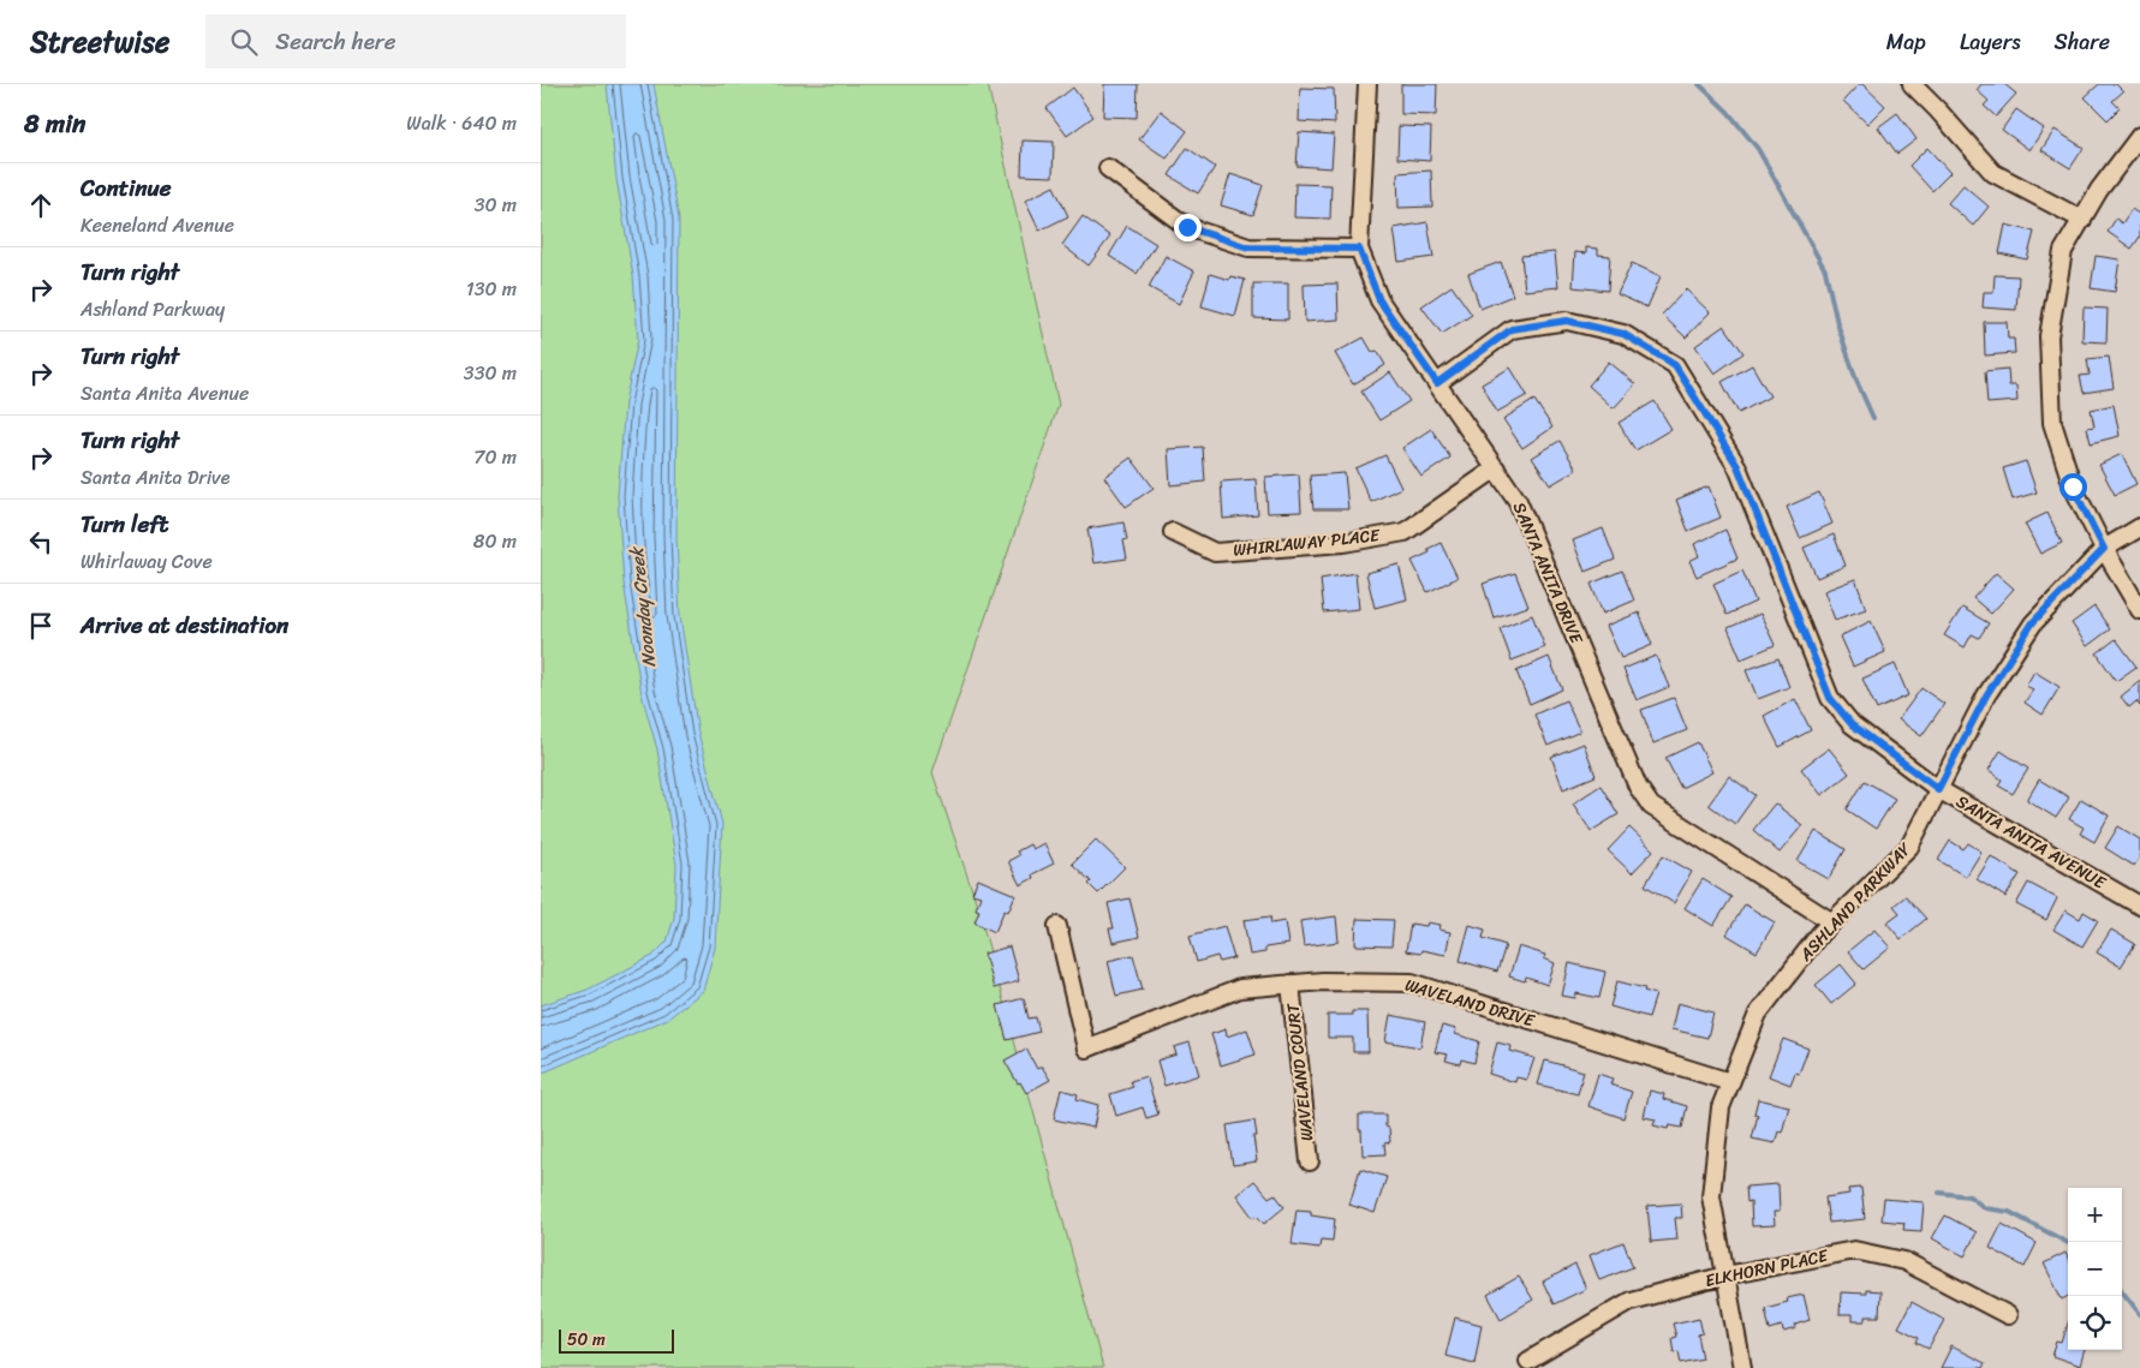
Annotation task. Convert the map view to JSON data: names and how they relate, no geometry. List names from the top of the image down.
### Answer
{
  "streets": {
    "street": [
      "WHIRLAWAY PLACE",
      "SANTA ANITA DRIVE",
      "SANTA ANITA AVENUE",
      "ASHLAND PARKWAY",
      "WAVELAND DRIVE",
      "WAVELAND COURT",
      "ELKHORN PLACE"
    ]
  },
  "crossings": [
    ["WHIRLAWAY PLACE", "SANTA ANITA DRIVE"],
    ["SANTA ANITA DRIVE", "SANTA ANITA AVENUE"],
    ["SANTA ANITA DRIVE", "ASHLAND PARKWAY"],
    ["SANTA ANITA AVENUE", "ASHLAND PARKWAY"],
    ["ASHLAND PARKWAY", "WAVELAND DRIVE"],
    ["ASHLAND PARKWAY", "ELKHORN PLACE"],
    ["WAVELAND DRIVE", "WAVELAND COURT"]
  ],
  "water": ["Noonday Creek"],
  "scale_bar": "50 m",
  "page": {
    "header": "Streetwise",
    "search": "Search here",
    "nav": ["Map", "Layers", "Share"],
    "heading": ["8 min", "Walk · 640 m"],
    "list": [
      ["Continue", "Keeneland Avenue", "30 m"],
      ["Turn right", "Ashland Parkway", "130 m"],
      ["Turn right", "Santa Anita Avenue", "330 m"],
      ["Turn right", "Santa Anita Drive", "70 m"],
      ["Turn left", "Whirlaway Cove", "80 m"],
      "Arrive at destination"
    ],
    "map_buttons": ["+", "−"],
    "scale": "50 m"
  }
}
